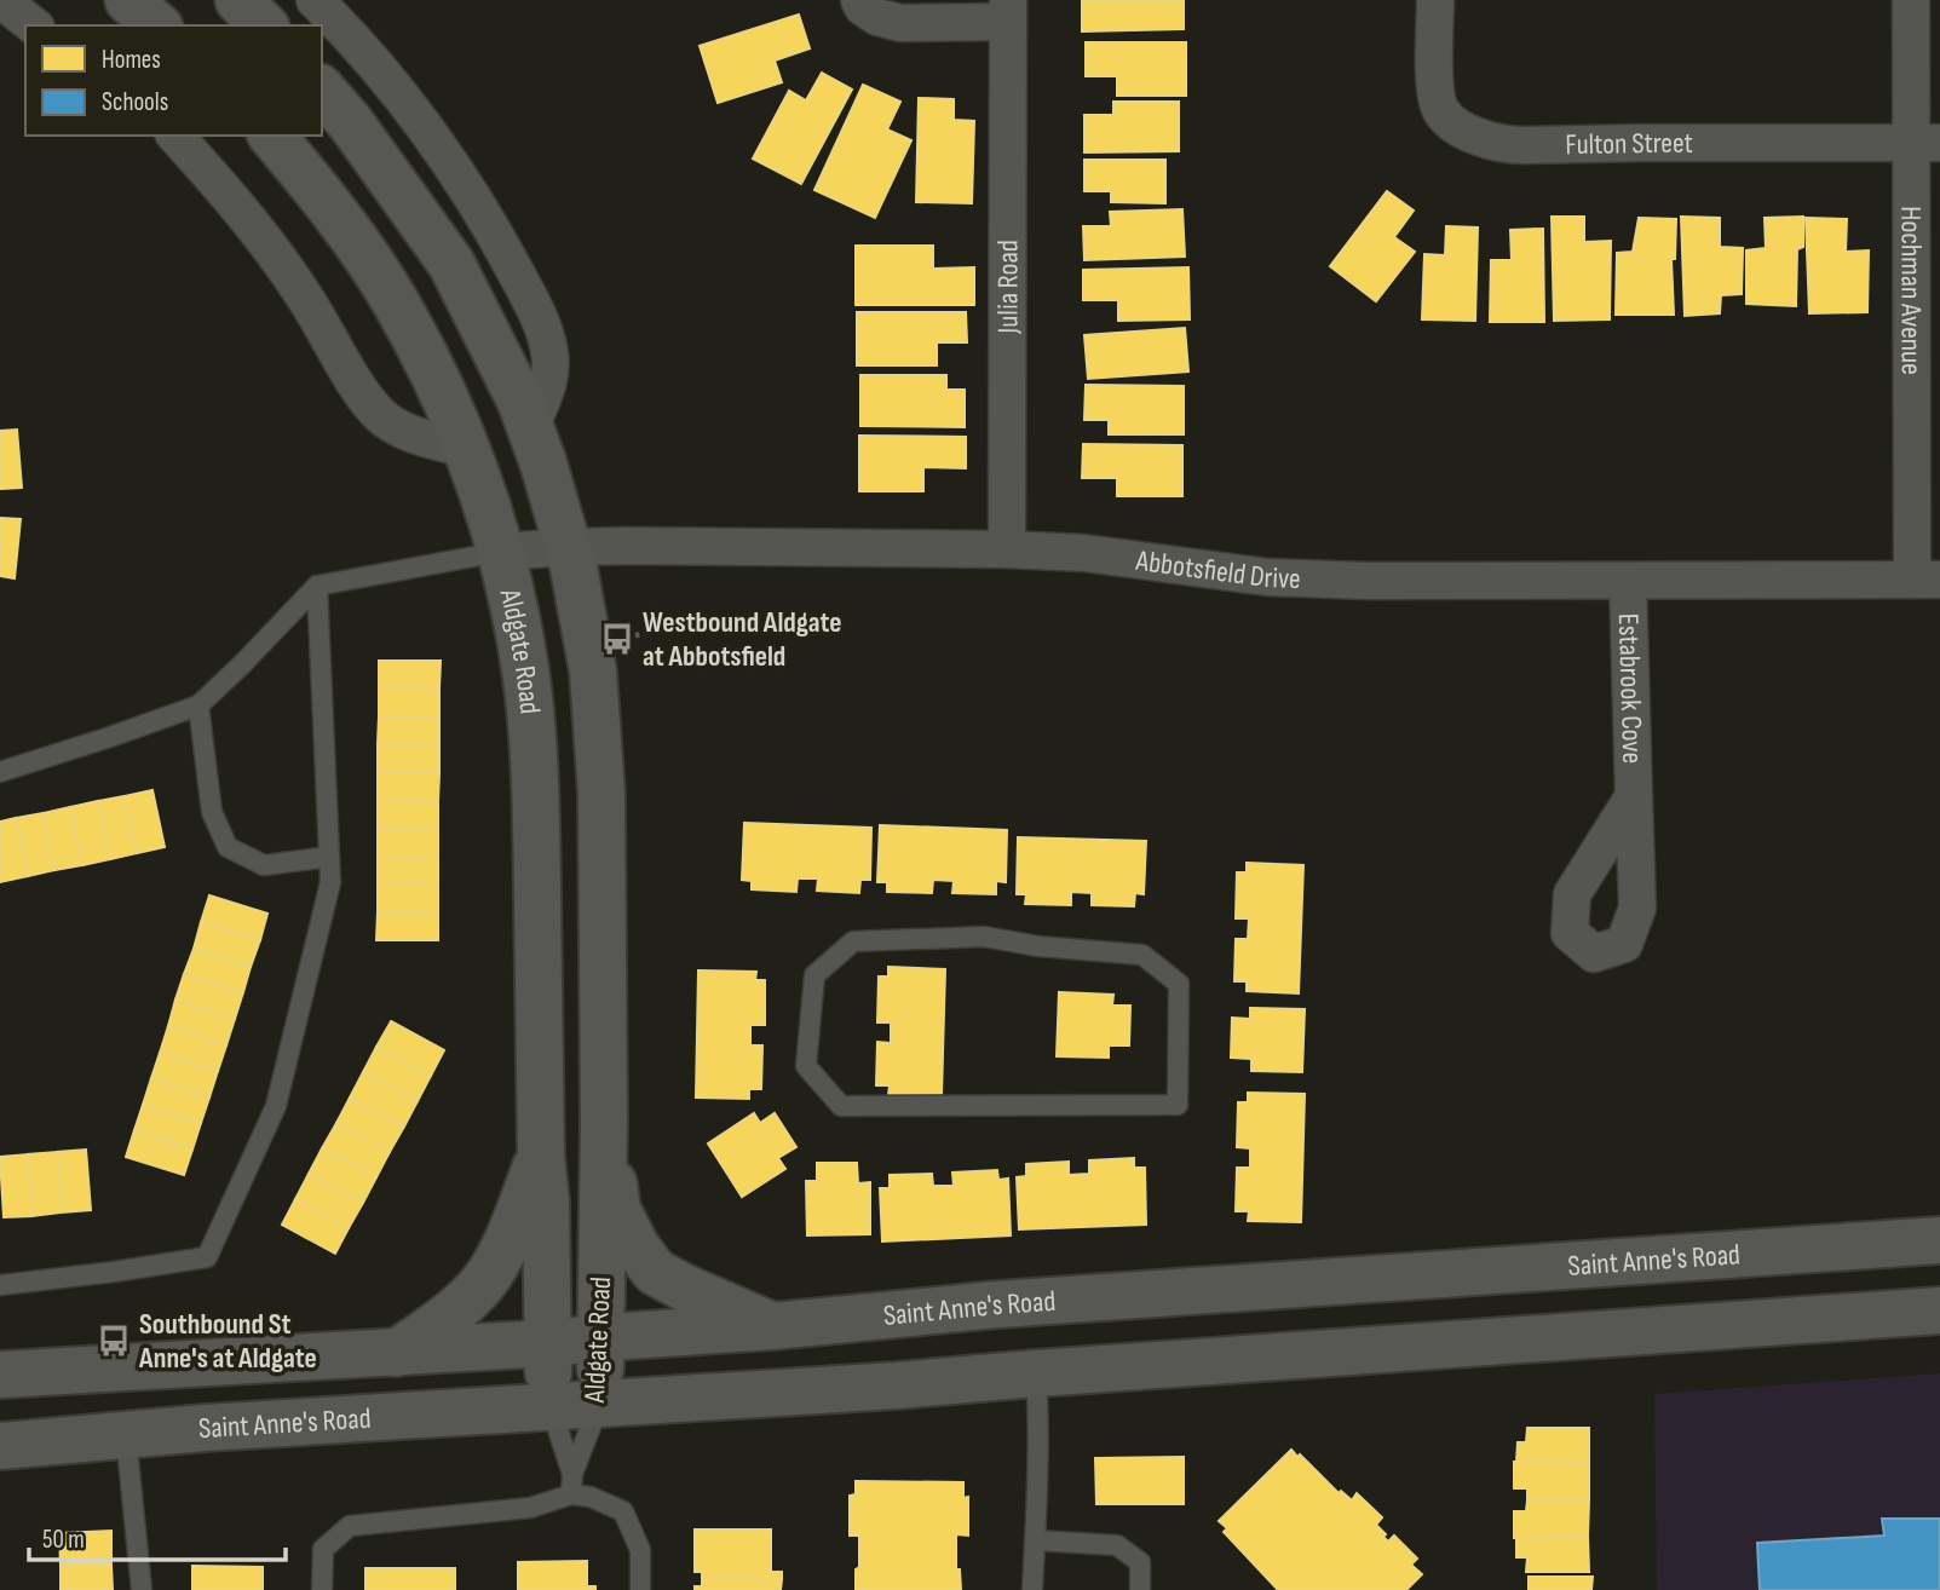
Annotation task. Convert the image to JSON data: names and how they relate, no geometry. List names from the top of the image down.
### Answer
{
  "streets": {
    "main road": ["Aldgate Road", "Saint Anne's Road"],
    "street": [
      "Fulton Street",
      "Julia Road",
      "Hochman Avenue",
      "Abbotsfield Drive",
      "Estabrook Cove"
    ]
  },
  "crossings": [
    ["Fulton Street", "Hochman Avenue"],
    ["Julia Road", "Abbotsfield Drive"],
    ["Hochman Avenue", "Abbotsfield Drive"],
    ["Abbotsfield Drive", "Aldgate Road"],
    ["Abbotsfield Drive", "Estabrook Cove"],
    ["Aldgate Road", "Saint Anne's Road"]
  ],
  "places": {
    "bus stop": ["Westbound Aldgate at Abbotsfield", "Southbound St Anne's at Aldgate"]
  },
  "legend": ["Homes", "Schools"],
  "scale_bar": "50 m"
}
